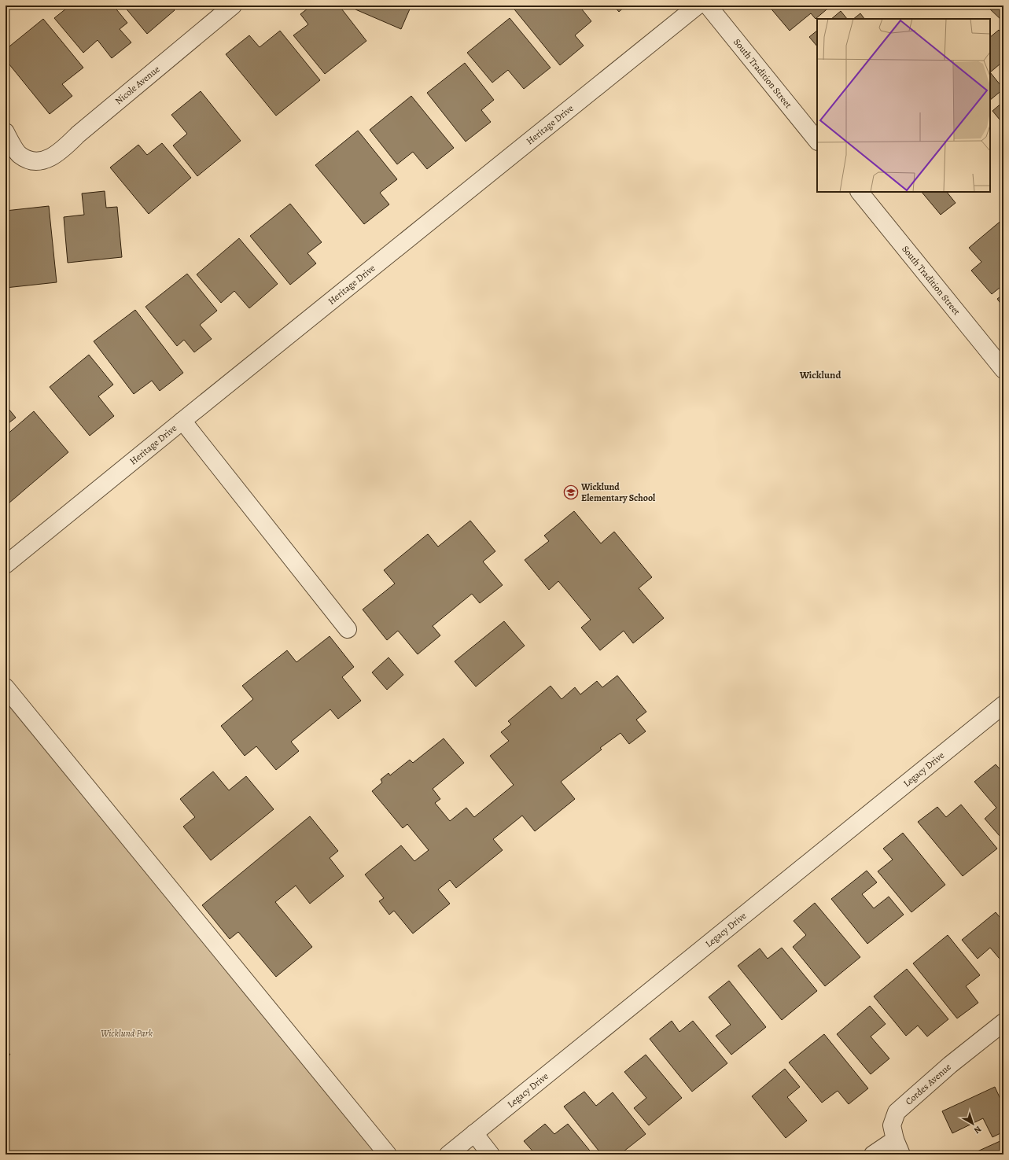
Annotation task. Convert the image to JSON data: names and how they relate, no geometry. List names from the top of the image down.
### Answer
{
  "streets": {
    "street": [
      "South Tradition Street",
      "Nicole Avenue",
      "Heritage Drive",
      "Legacy Drive",
      "Cordes Avenue"
    ]
  },
  "districts": ["Wicklund"],
  "parks": ["Wicklund Park"],
  "places": {
    "school or university": ["Wicklund Elementary School"]
  },
  "north": "bottom right"
}
